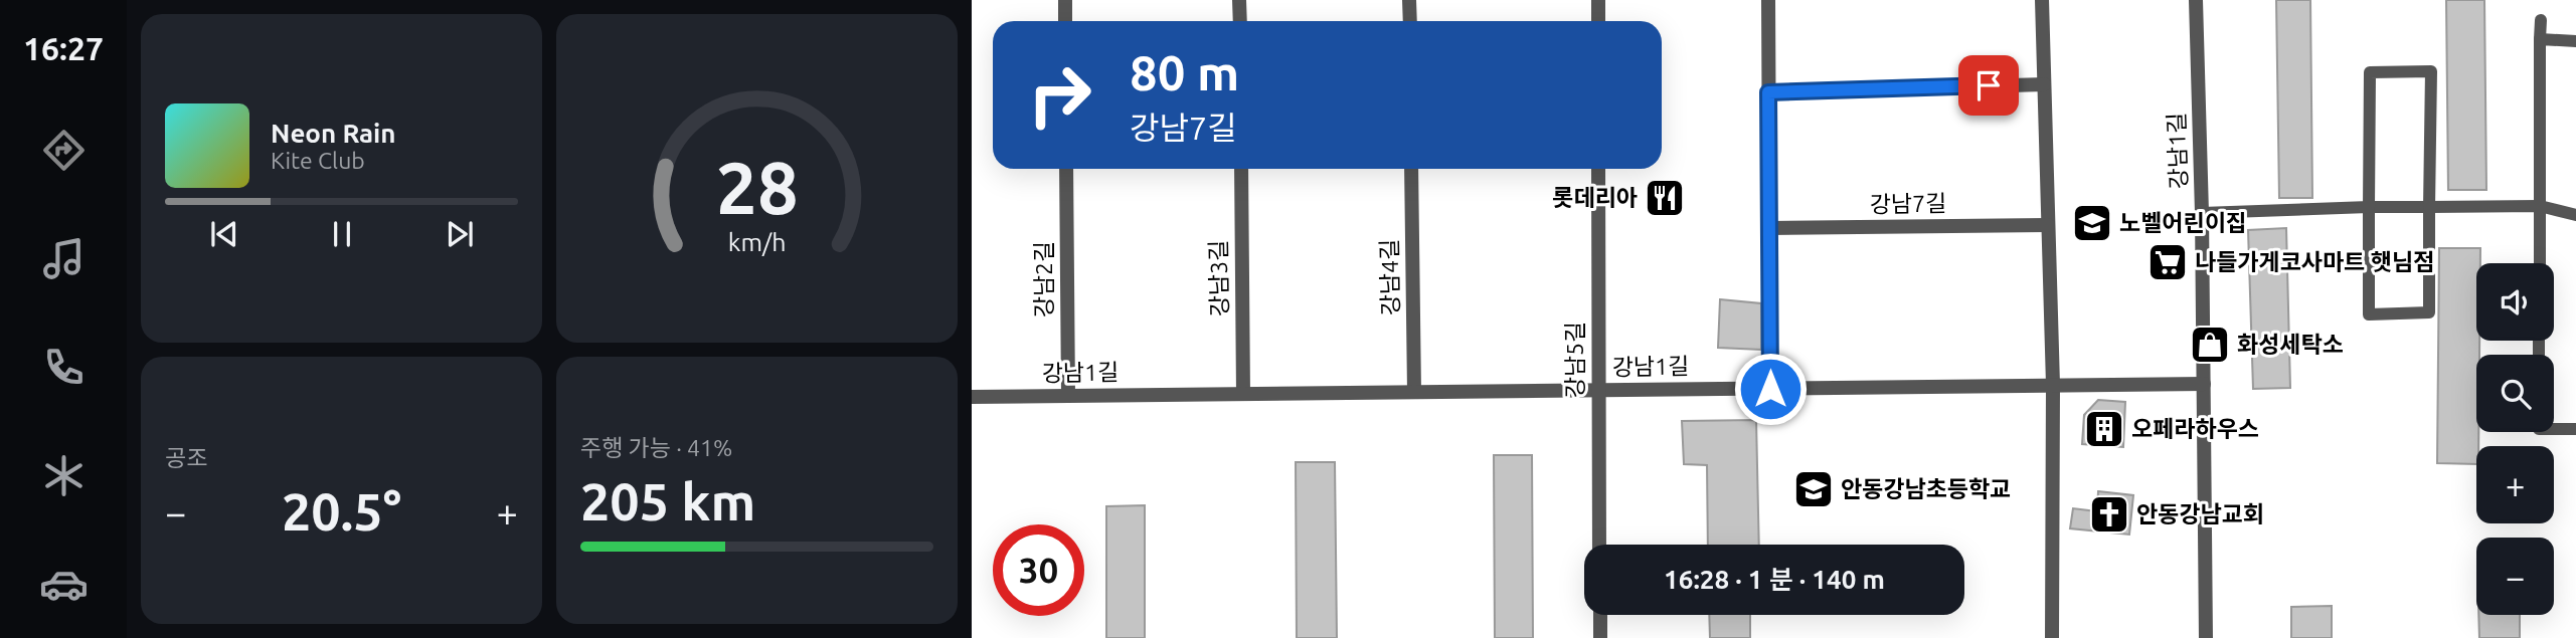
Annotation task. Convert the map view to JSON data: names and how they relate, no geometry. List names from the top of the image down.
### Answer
{
  "streets": {
    "street": [
      "강남1길",
      "강남7길",
      "강남4길",
      "강남3길",
      "강남2길",
      "강남5길"
    ]
  },
  "crossings": [
    ["강남1길", "강남4길"],
    ["강남1길", "강남3길"],
    ["강남1길", "강남2길"],
    ["강남1길", "강남5길"]
  ],
  "places": {
    "restaurant": ["롯데리아"],
    "school or university": ["노벨어린이집", "안동강남초등학교"],
    "supermarket": ["나들가게코사마트 햇님점"],
    "shop": ["화성세탁소"],
    "building": ["오페라하우스"],
    "church": ["안동강남교회"]
  },
  "page": {
    "tabs": "16:27",
    "turn": ["80 m", "강남7길"],
    "song": ["Neon Rain", "Kite Club"],
    "map_buttons": ["+", "−"],
    "tile": [
      "공조",
      ["주행 가능 · 41%", "205 km"]
    ],
    "heat": ["−", "20.5°", "+"],
    "limit": "30",
    "trip": "16:28 · 1 분 · 140 m",
    "gauge": ["28", "km/h"]
  }
}
